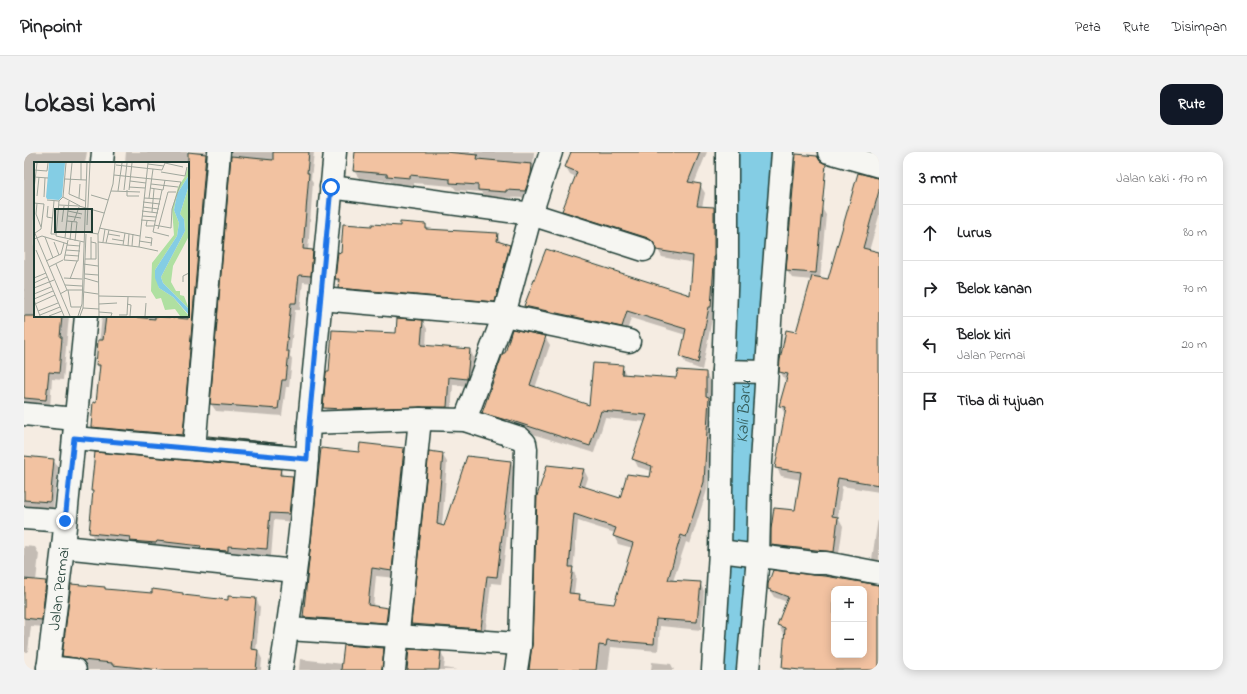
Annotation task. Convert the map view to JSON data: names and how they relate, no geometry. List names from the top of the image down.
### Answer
{
  "streets": {
    "street": ["Jalan Permai"]
  },
  "water": ["Kali Baru"],
  "page": {
    "header": "Pinpoint",
    "nav": ["Peta", "Rute", "Disimpan"],
    "title": "Lokasi kami",
    "buttons": "Rute",
    "heading": ["3 mnt", "Jalan kaki · 170 m"],
    "list": [
      ["Lurus", "80 m"],
      ["Belok kanan", "70 m"],
      ["Belok kiri", "Jalan Permai", "20 m"],
      "Tiba di tujuan"
    ],
    "map_buttons": ["+", "−"]
  }
}
